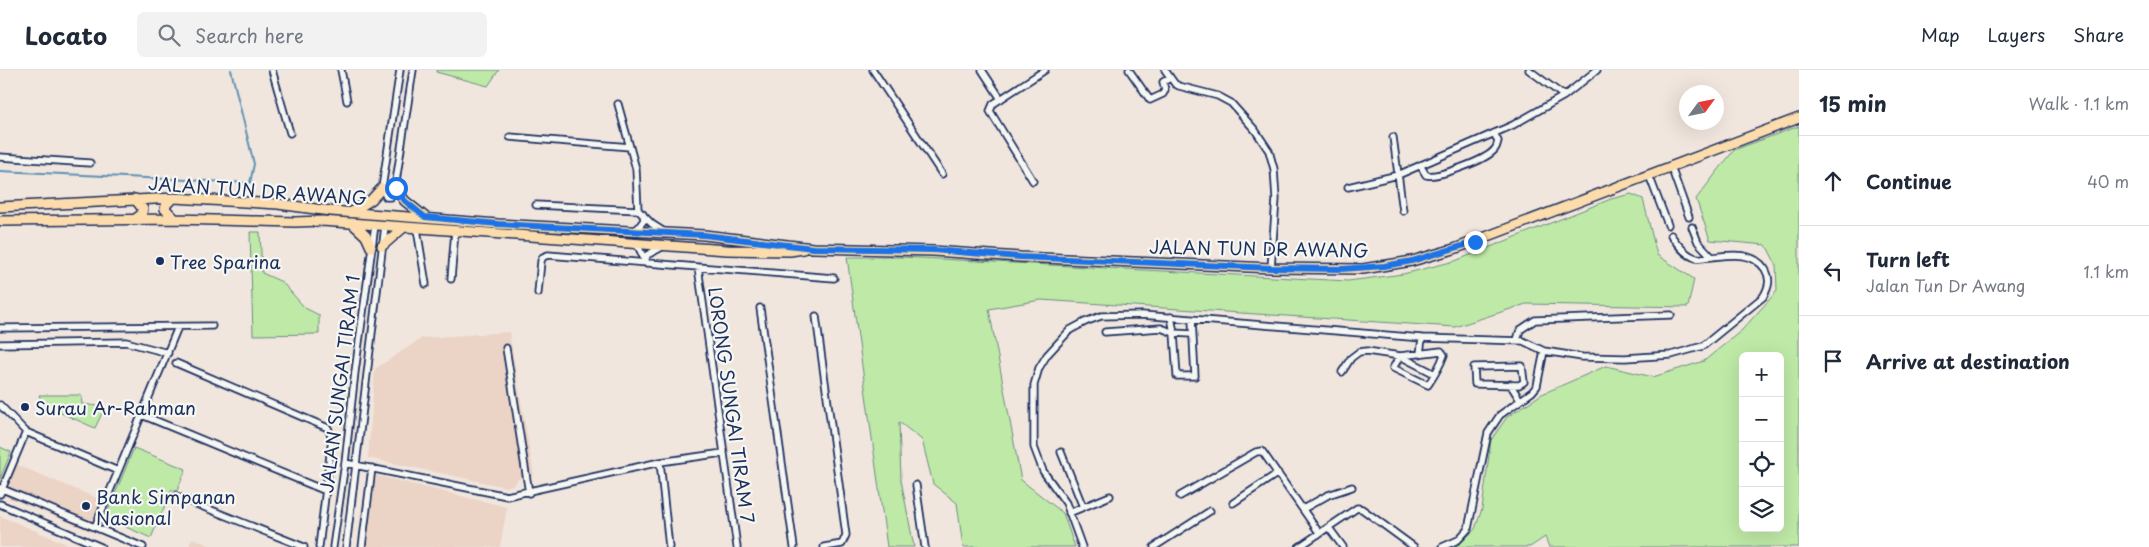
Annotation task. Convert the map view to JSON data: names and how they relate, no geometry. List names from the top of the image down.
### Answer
{
  "streets": {
    "main road": ["JALAN TUN DR AWANG"],
    "street": ["JALAN SUNGAI TIRAM 1", "LORONG SUNGAI TIRAM 7"]
  },
  "crossings": [
    ["JALAN TUN DR AWANG", "JALAN SUNGAI TIRAM 1"]
  ],
  "places": ["Tree Sparina", "Surau Ar-Rahman", "Bank Simpanan Nasional"],
  "north": "top right",
  "page": {
    "header": "Locato",
    "search": "Search here",
    "nav": ["Map", "Layers", "Share"],
    "heading": ["15 min", "Walk · 1.1 km"],
    "list": [
      ["Continue", "40 m"],
      ["Turn left", "Jalan Tun Dr Awang", "1.1 km"],
      "Arrive at destination"
    ],
    "map_buttons": ["+", "−"]
  }
}
